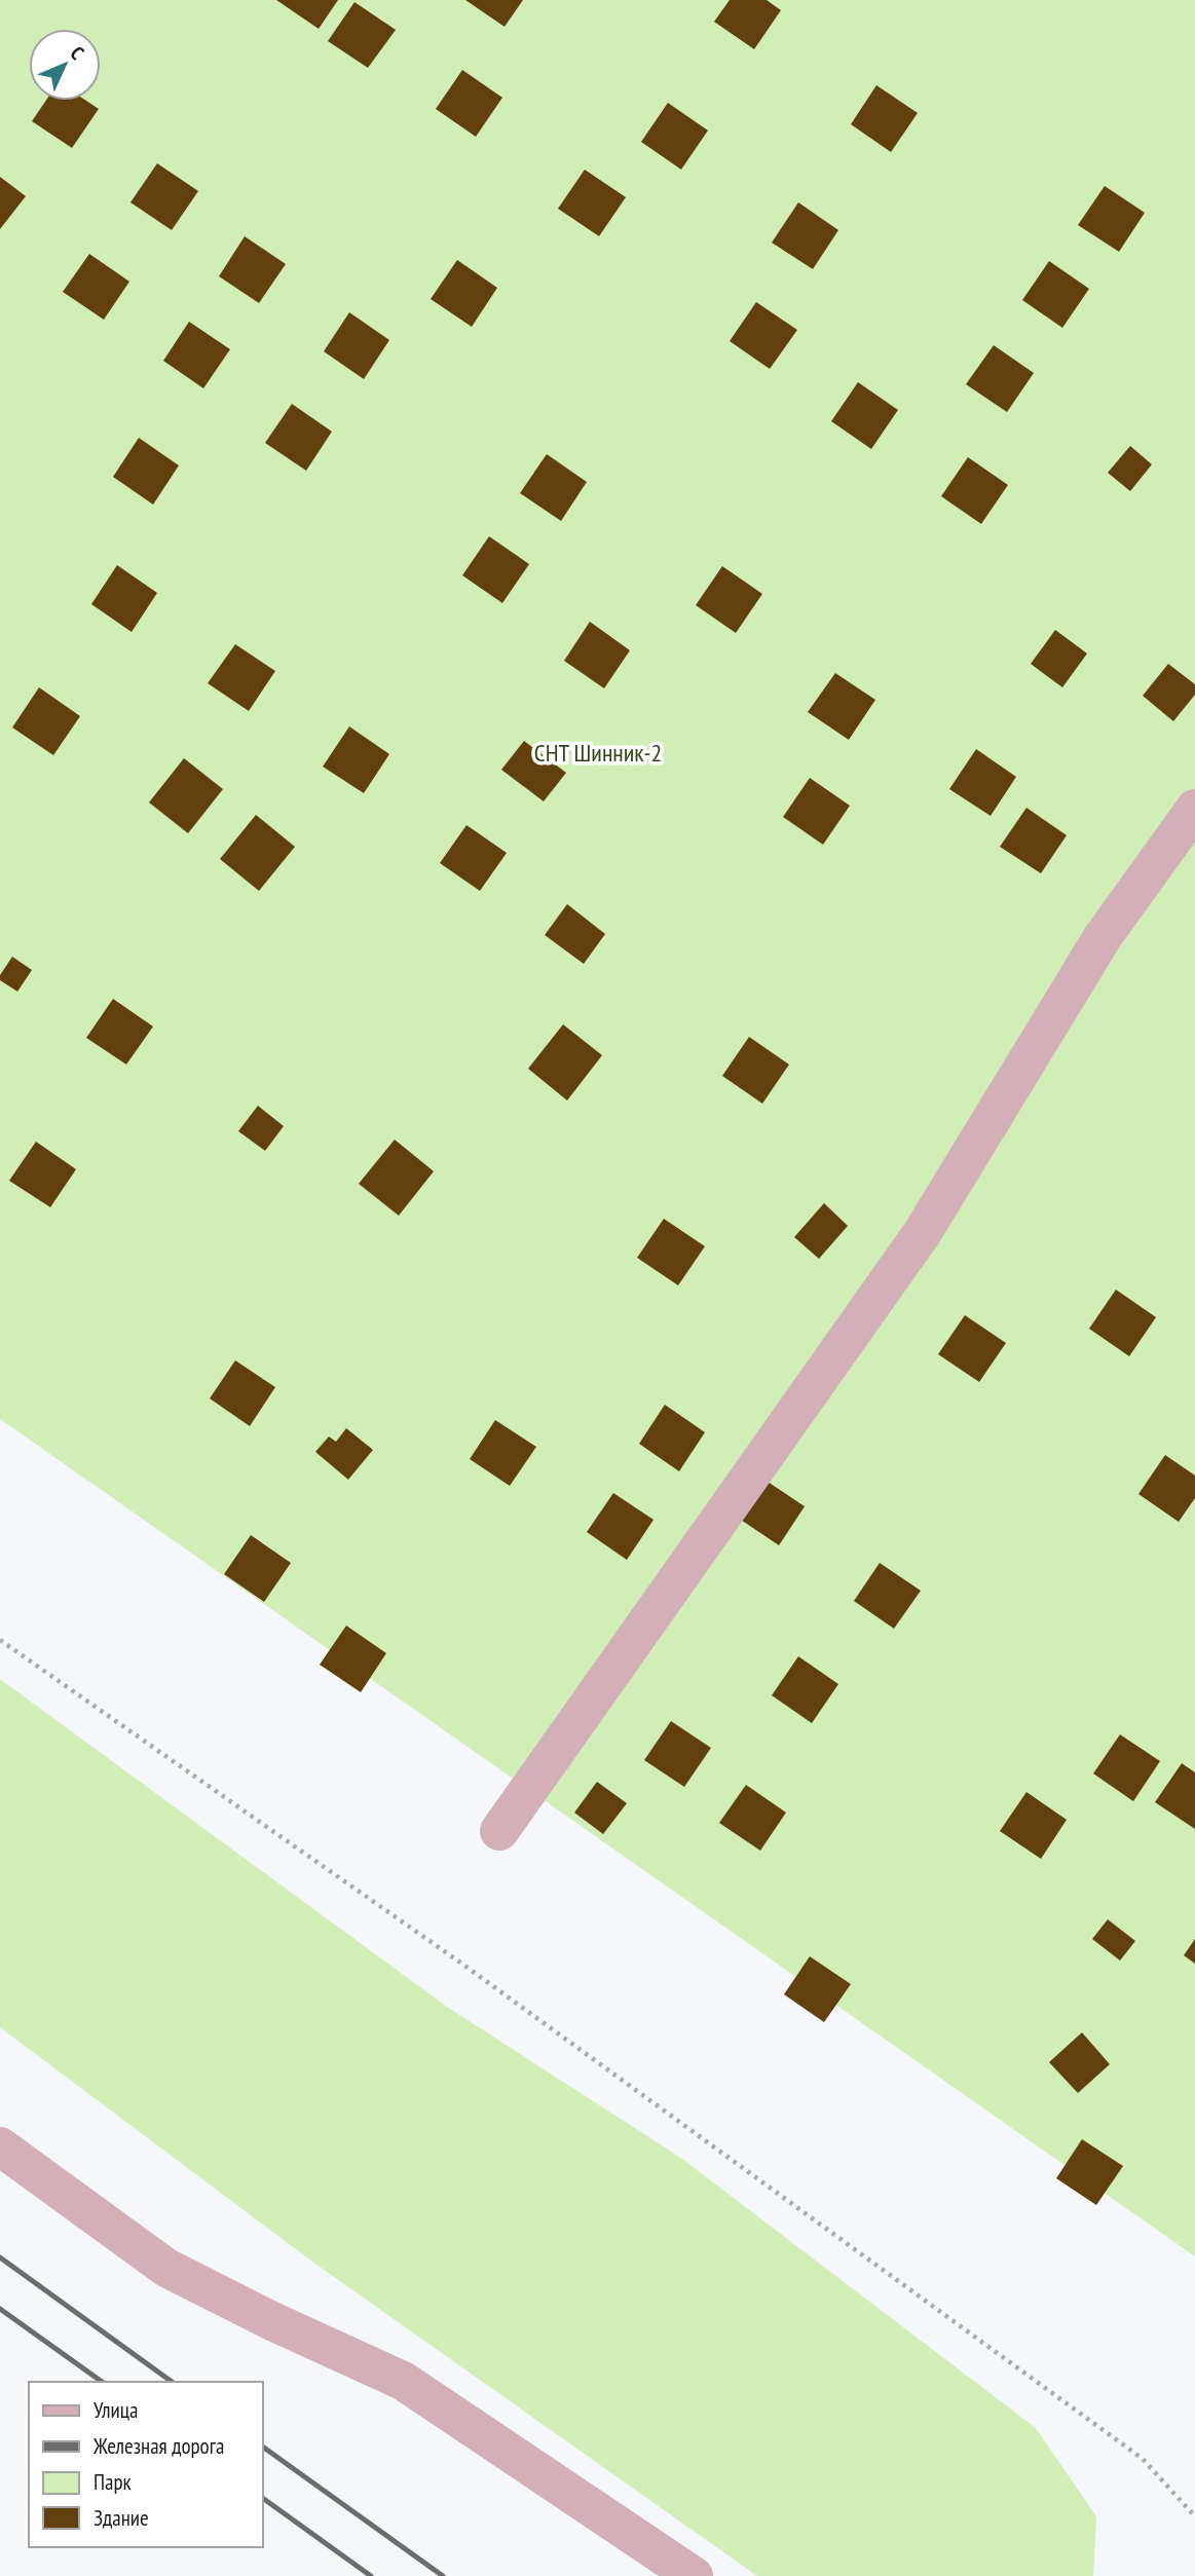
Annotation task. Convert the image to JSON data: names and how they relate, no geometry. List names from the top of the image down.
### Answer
{
  "parks": ["СНТ Шинник-2"],
  "legend": [
    "Улица",
    "Железная дорога",
    "Парк",
    "Здание"
  ],
  "north": "top right"
}
